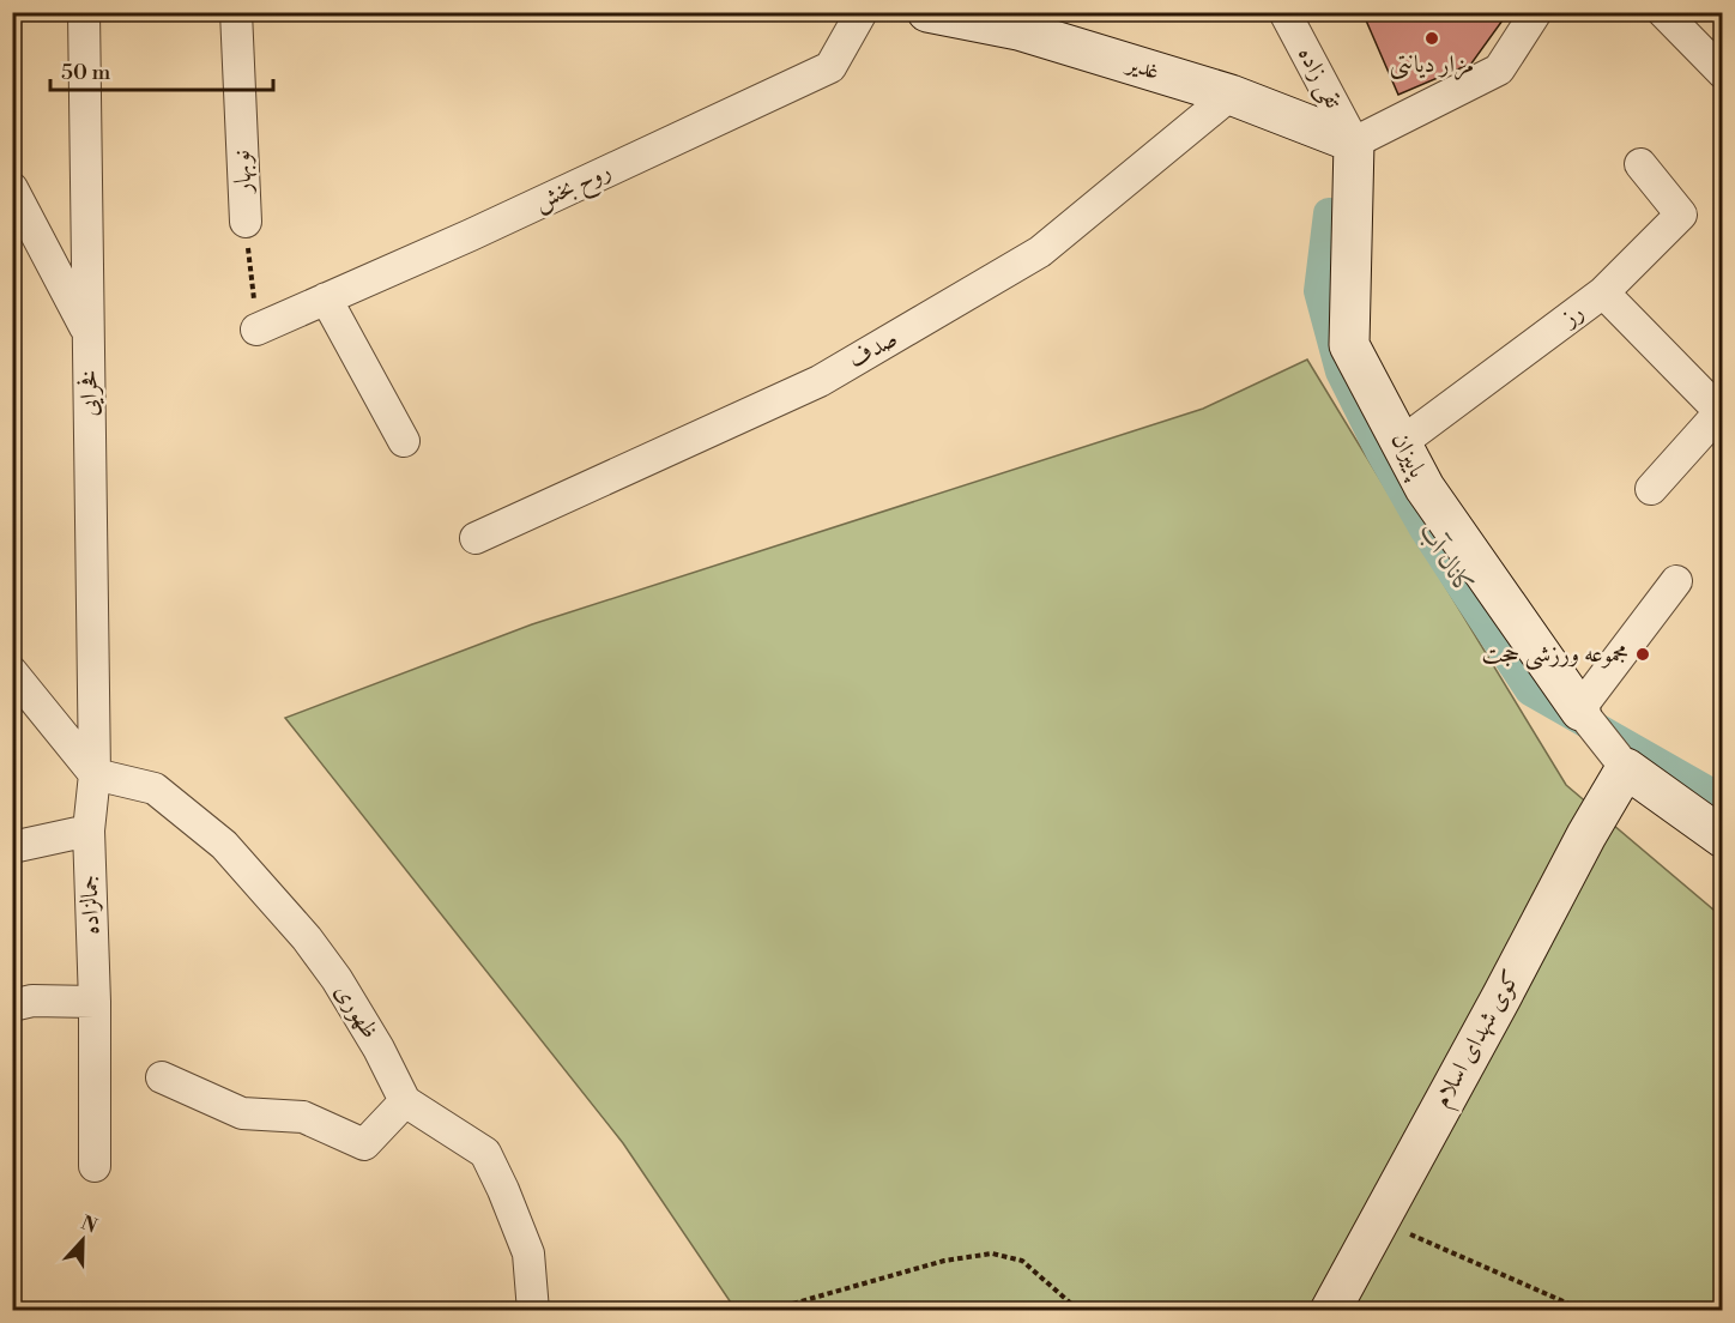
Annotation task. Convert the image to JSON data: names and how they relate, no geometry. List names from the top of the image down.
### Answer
{
  "streets": {
    "main road": ["غدیر", "پاییزان", "کوی شهدای اسلام"],
    "street": [
      "تقی زاده",
      "نوبهار",
      "روح بخش",
      "رز",
      "صدف",
      "فخرایی",
      "جمالزاده",
      "ظهوری"
    ]
  },
  "crossings": [
    ["غدیر", "تقی زاده"],
    ["غدیر", "صدف"],
    ["غدیر", "پاییزان"],
    ["تقی زاده", "پاییزان"],
    ["نوبهار", "روح بخش"],
    ["رز", "پاییزان"],
    ["فخرایی", "جمالزاده"],
    ["فخرایی", "ظهوری"],
    ["پاییزان", "کوی شهدای اسلام"],
    ["جمالزاده", "ظهوری"]
  ],
  "water": ["کانال آب"],
  "places": ["مزار دیانتی", "مجموعه ورزشی حجت"],
  "scale_bar": "50 m",
  "north": "top"
}
